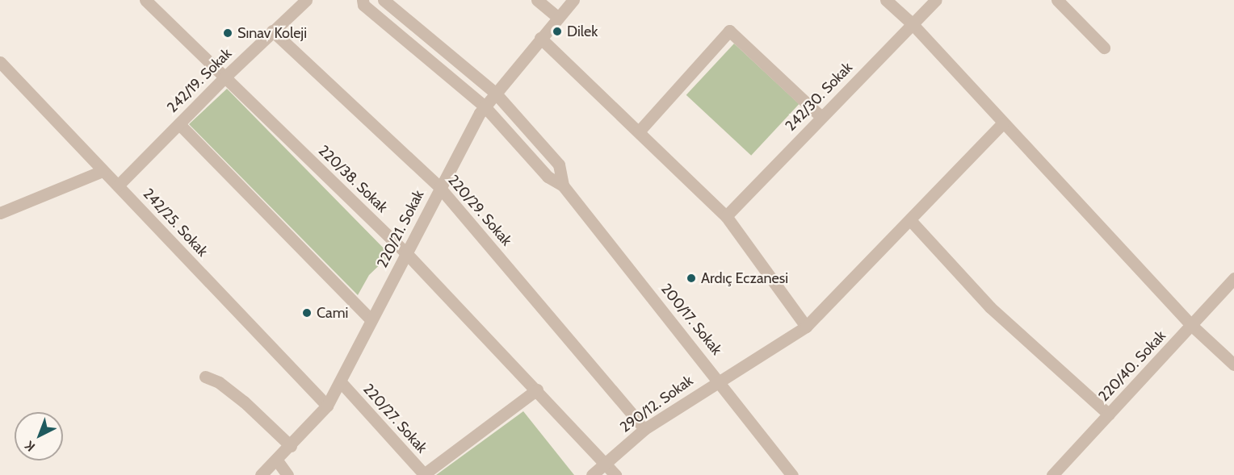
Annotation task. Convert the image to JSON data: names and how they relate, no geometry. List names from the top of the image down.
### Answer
{
  "streets": {
    "street": [
      "242/19. Sokak",
      "242/30. Sokak",
      "220/38. Sokak",
      "220/29. Sokak",
      "242/25. Sokak",
      "220/21. Sokak",
      "200/17. Sokak",
      "220/40. Sokak",
      "290/12. Sokak",
      "220/27. Sokak"
    ]
  },
  "crossings": [
    ["242/19. Sokak", "220/38. Sokak"],
    ["242/19. Sokak", "220/29. Sokak"],
    ["242/19. Sokak", "242/25. Sokak"],
    ["220/38. Sokak", "220/21. Sokak"],
    ["220/38. Sokak", "290/12. Sokak"],
    ["220/29. Sokak", "220/21. Sokak"],
    ["220/29. Sokak", "290/12. Sokak"],
    ["242/25. Sokak", "220/21. Sokak"],
    ["220/21. Sokak", "200/17. Sokak"],
    ["220/21. Sokak", "220/27. Sokak"],
    ["200/17. Sokak", "290/12. Sokak"]
  ],
  "places": [
    "Dilek",
    "Sınav Koleji",
    "Ardıç Eczanesi",
    "Cami"
  ],
  "north": "bottom left"
}
